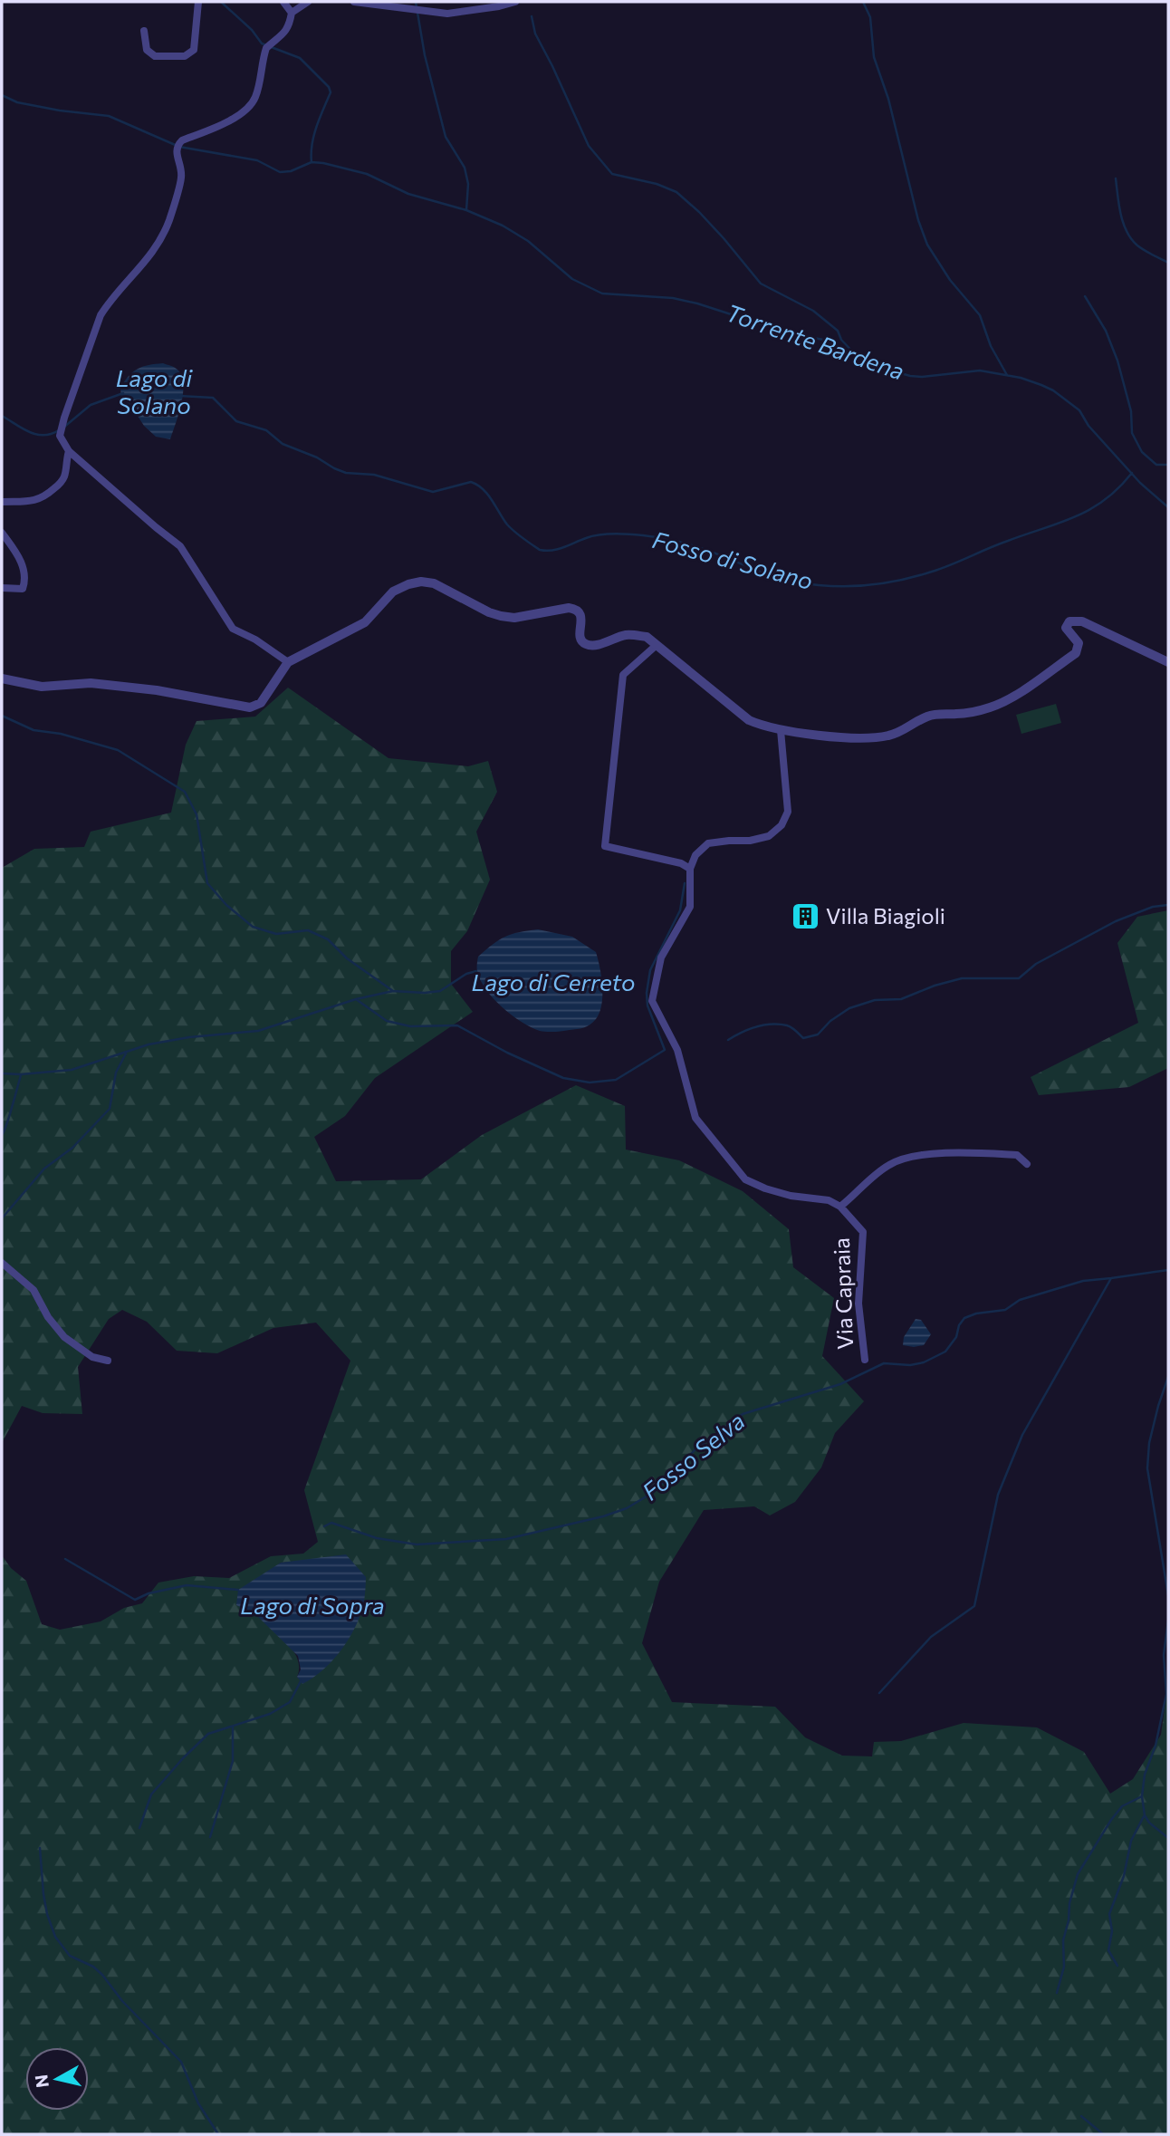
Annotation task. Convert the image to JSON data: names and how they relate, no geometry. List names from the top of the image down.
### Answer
{
  "streets": {
    "street": ["Via Capraia"]
  },
  "water": [
    "Torrente Bardena",
    "Lago di Solano",
    "Fosso di Solano",
    "Lago di Cerreto",
    "Fosso Selva",
    "Lago di Sopra"
  ],
  "places": {
    "building": ["Villa Biagioli"]
  },
  "north": "left"
}
